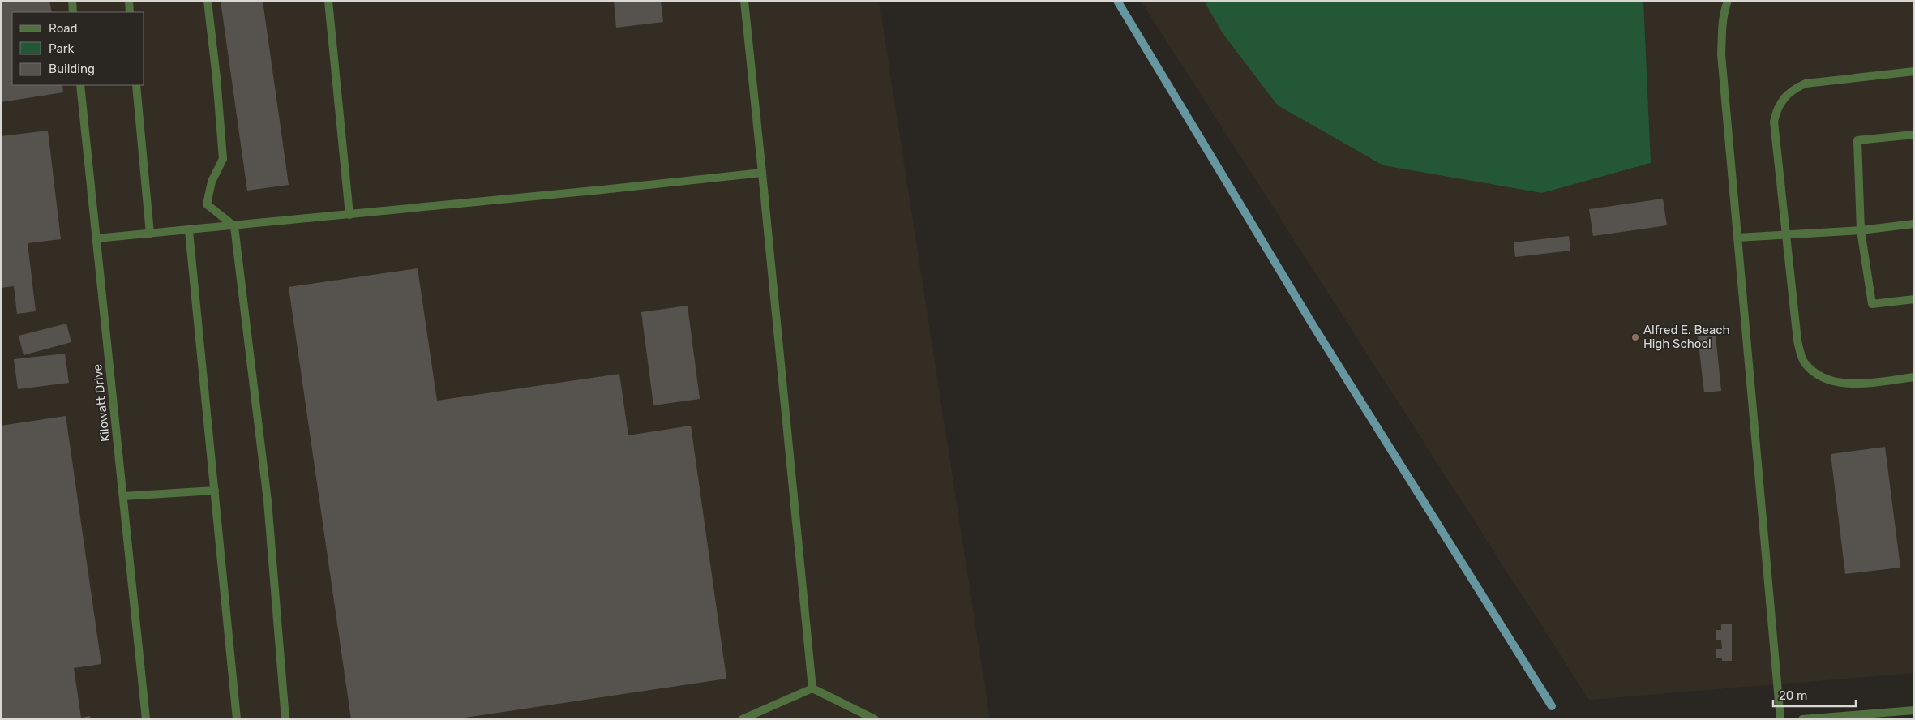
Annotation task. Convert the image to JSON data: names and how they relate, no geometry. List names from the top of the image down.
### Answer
{
  "streets": {
    "street": ["Kilowatt Drive"]
  },
  "places": ["Alfred E. Beach High School"],
  "legend": ["Road", "Park", "Building"],
  "scale_bar": "20 m"
}
